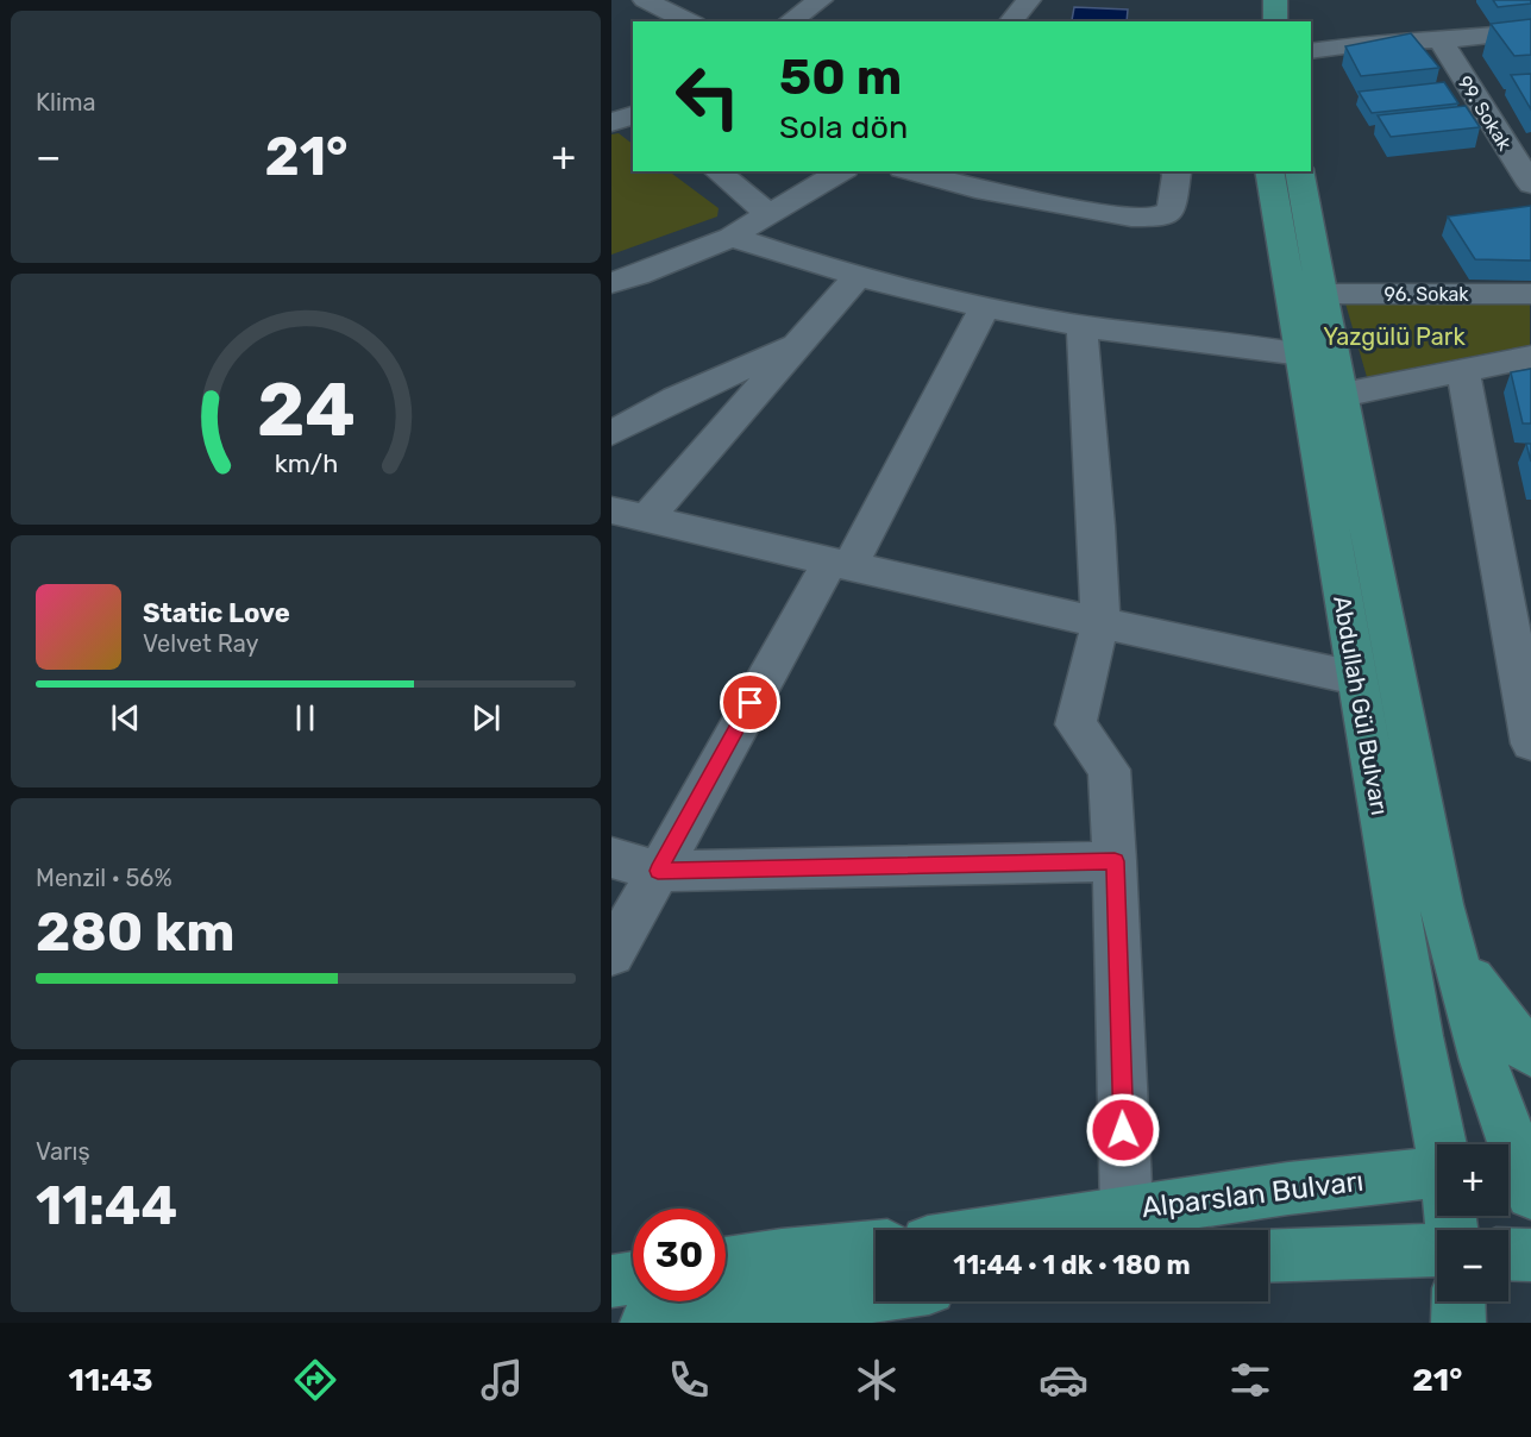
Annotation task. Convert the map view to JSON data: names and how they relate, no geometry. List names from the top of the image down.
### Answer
{
  "streets": {
    "main road": ["Abdullah Gül Bulvarı", "Alparslan Bulvarı"],
    "street": ["99. Sokak", "96. Sokak"]
  },
  "crossings": [
    ["96. Sokak", "Abdullah Gül Bulvarı"]
  ],
  "parks": ["Yazgülü Park"],
  "page": {
    "tile": [
      "Klima",
      ["Menzil · 56%", "280 km"],
      ["Varış", "11:44"]
    ],
    "turn": ["50 m", "Sola dön"],
    "heat": ["−", "21°", "+"],
    "song": ["Static Love", "Velvet Ray"],
    "map_buttons": ["+", "−"],
    "limit": "30",
    "trip": "11:44 · 1 dk · 180 m",
    "tabs": ["11:43", "21°"],
    "gauge": ["24", "km/h"]
  }
}
